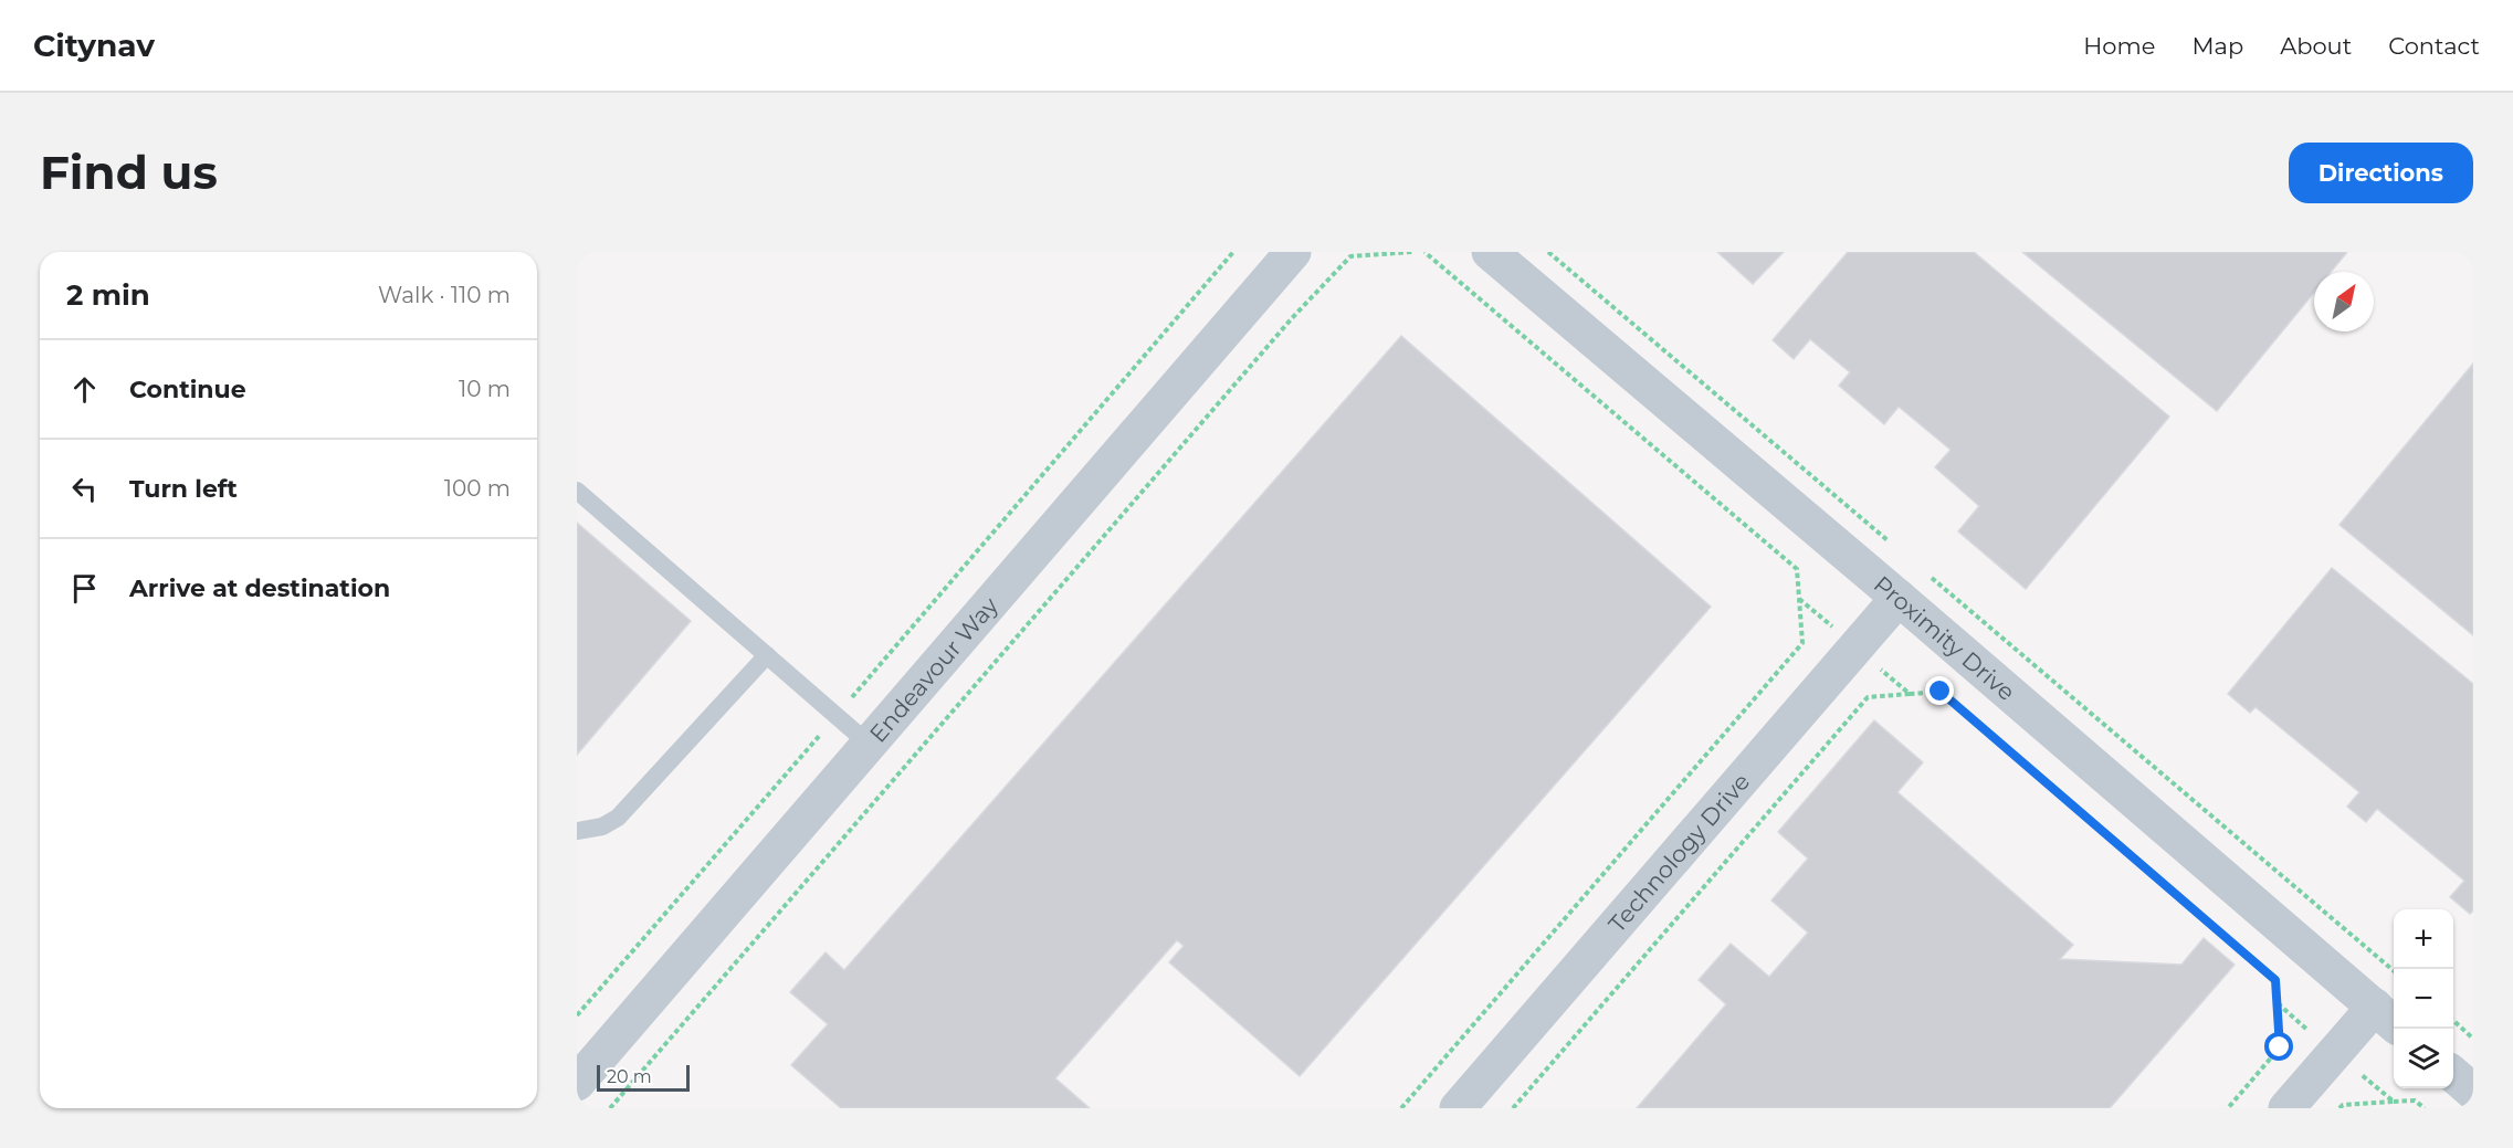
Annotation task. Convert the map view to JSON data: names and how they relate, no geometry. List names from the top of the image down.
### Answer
{
  "streets": {
    "street": ["Proximity Drive", "Endeavour Way", "Technology Drive"]
  },
  "crossings": [
    ["Proximity Drive", "Technology Drive"]
  ],
  "scale_bar": "20 m",
  "north": "top right",
  "page": {
    "header": "Citynav",
    "nav": [
      "Home",
      "Map",
      "About",
      "Contact"
    ],
    "buttons": "Directions",
    "title": "Find us",
    "heading": ["2 min", "Walk · 110 m"],
    "list": [
      ["Continue", "10 m"],
      ["Turn left", "100 m"],
      "Arrive at destination"
    ],
    "map_buttons": ["+", "−"],
    "scale": "20 m"
  }
}
